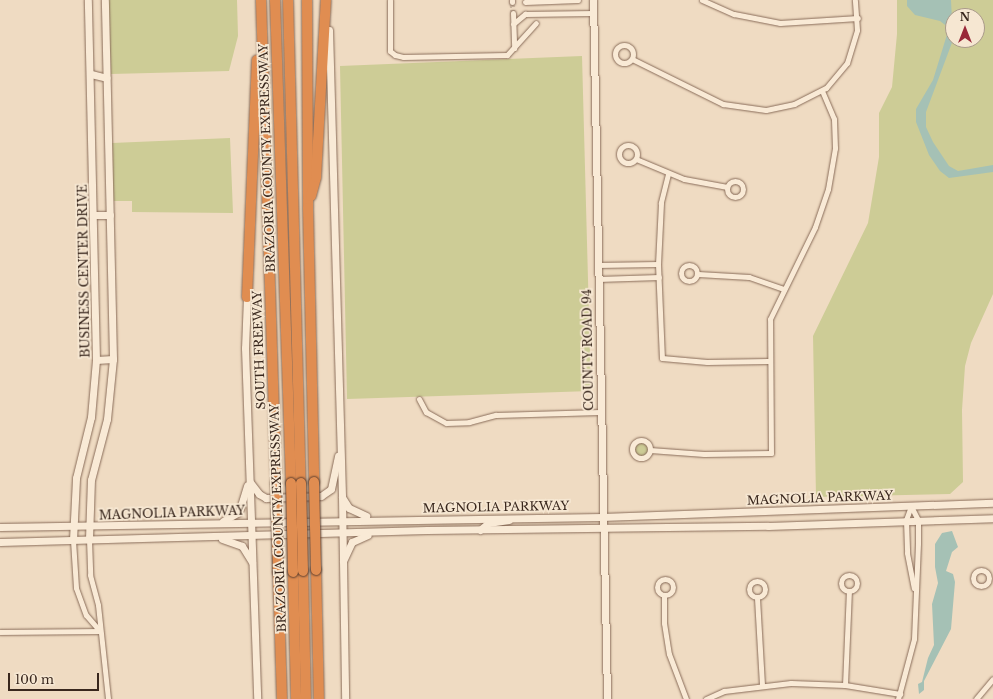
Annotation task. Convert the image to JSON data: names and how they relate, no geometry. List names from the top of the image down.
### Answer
{
  "streets": {
    "highway": ["BRAZORIA COUNTY EXPRESSWAY", "SOUTH FREEWAY"],
    "main road": ["BUSINESS CENTER DRIVE", "COUNTY ROAD 94", "MAGNOLIA PARKWAY"]
  },
  "crossings": [
    ["BUSINESS CENTER DRIVE", "MAGNOLIA PARKWAY"],
    ["COUNTY ROAD 94", "MAGNOLIA PARKWAY"]
  ],
  "scale_bar": "100 m",
  "north": "top"
}
